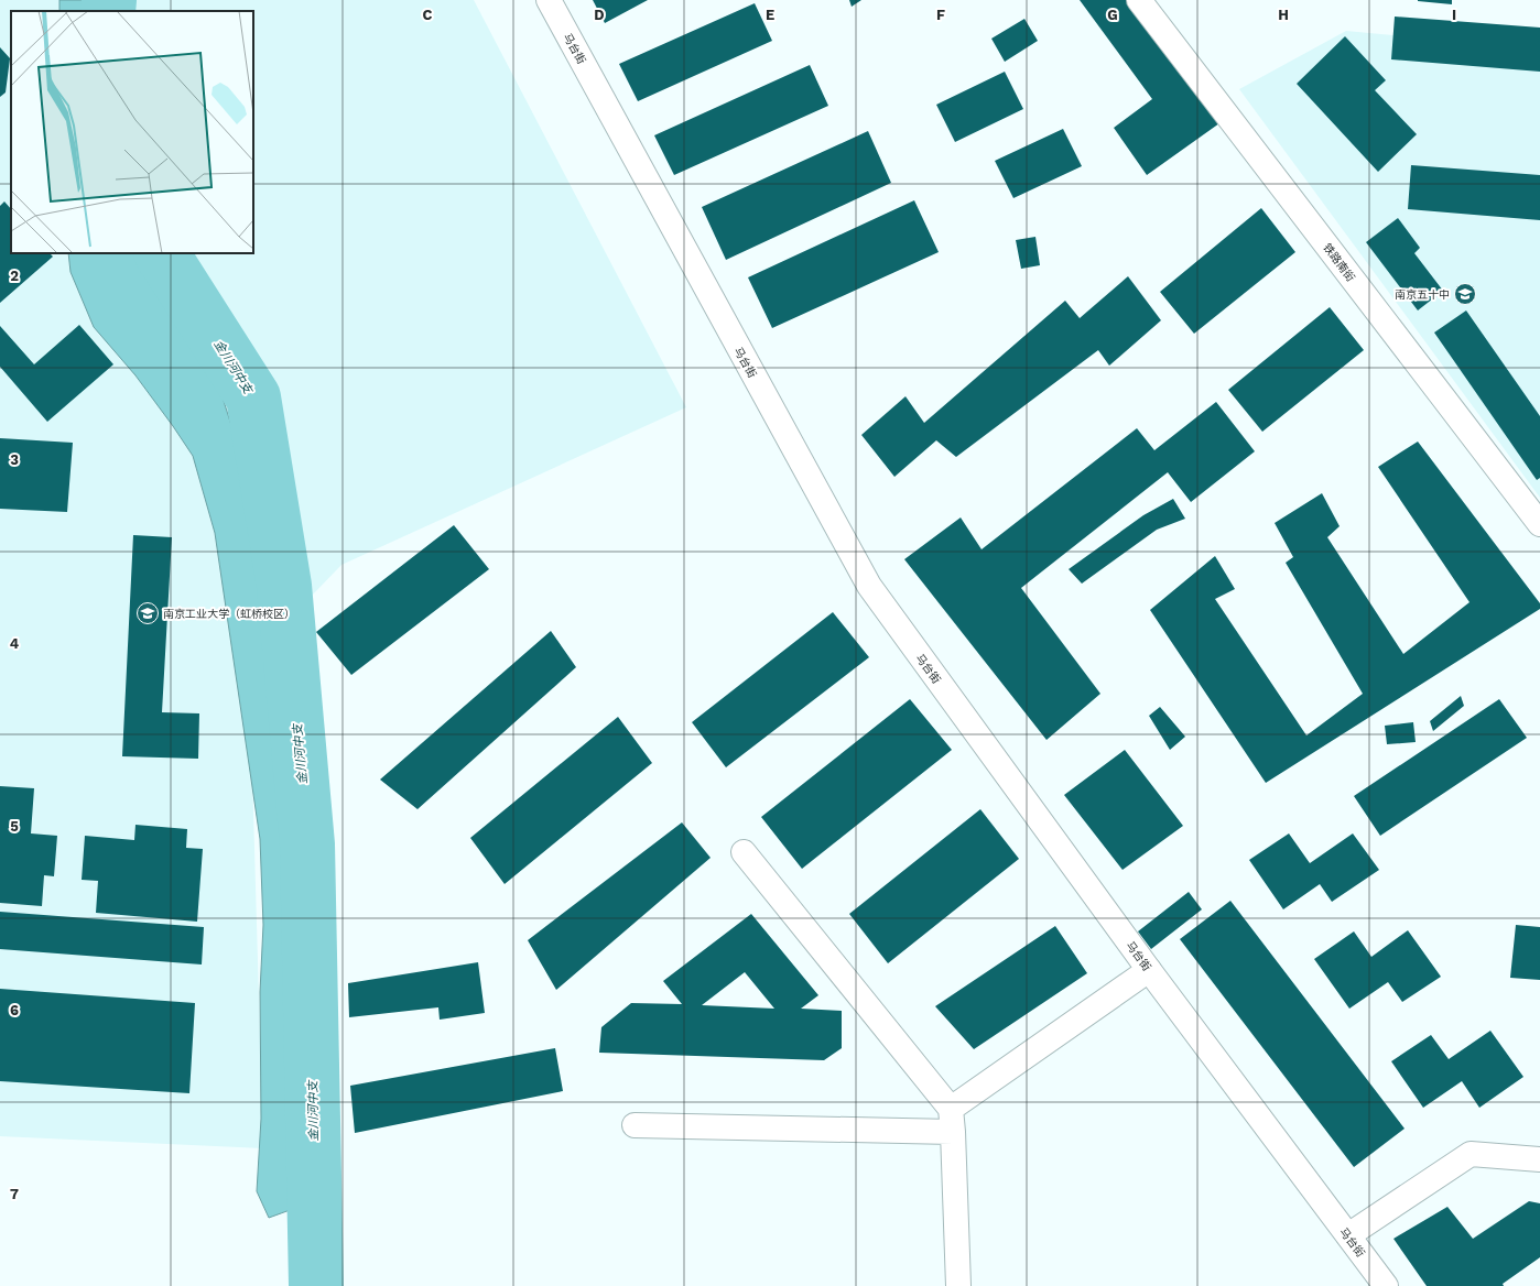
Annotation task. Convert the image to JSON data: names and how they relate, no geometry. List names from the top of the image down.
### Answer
{
  "streets": {
    "street": ["马台街", "铁路南街"]
  },
  "water": ["金川河中支"],
  "places": {
    "school or university": ["南京五十中", "南京工业大学（虹桥校区）"]
  },
  "grid": {
    "columns": [
      "C",
      "D",
      "E",
      "F",
      "G",
      "H",
      "I"
    ],
    "rows": [
      "2",
      "3",
      "4",
      "5",
      "6",
      "7"
    ]
  }
}
